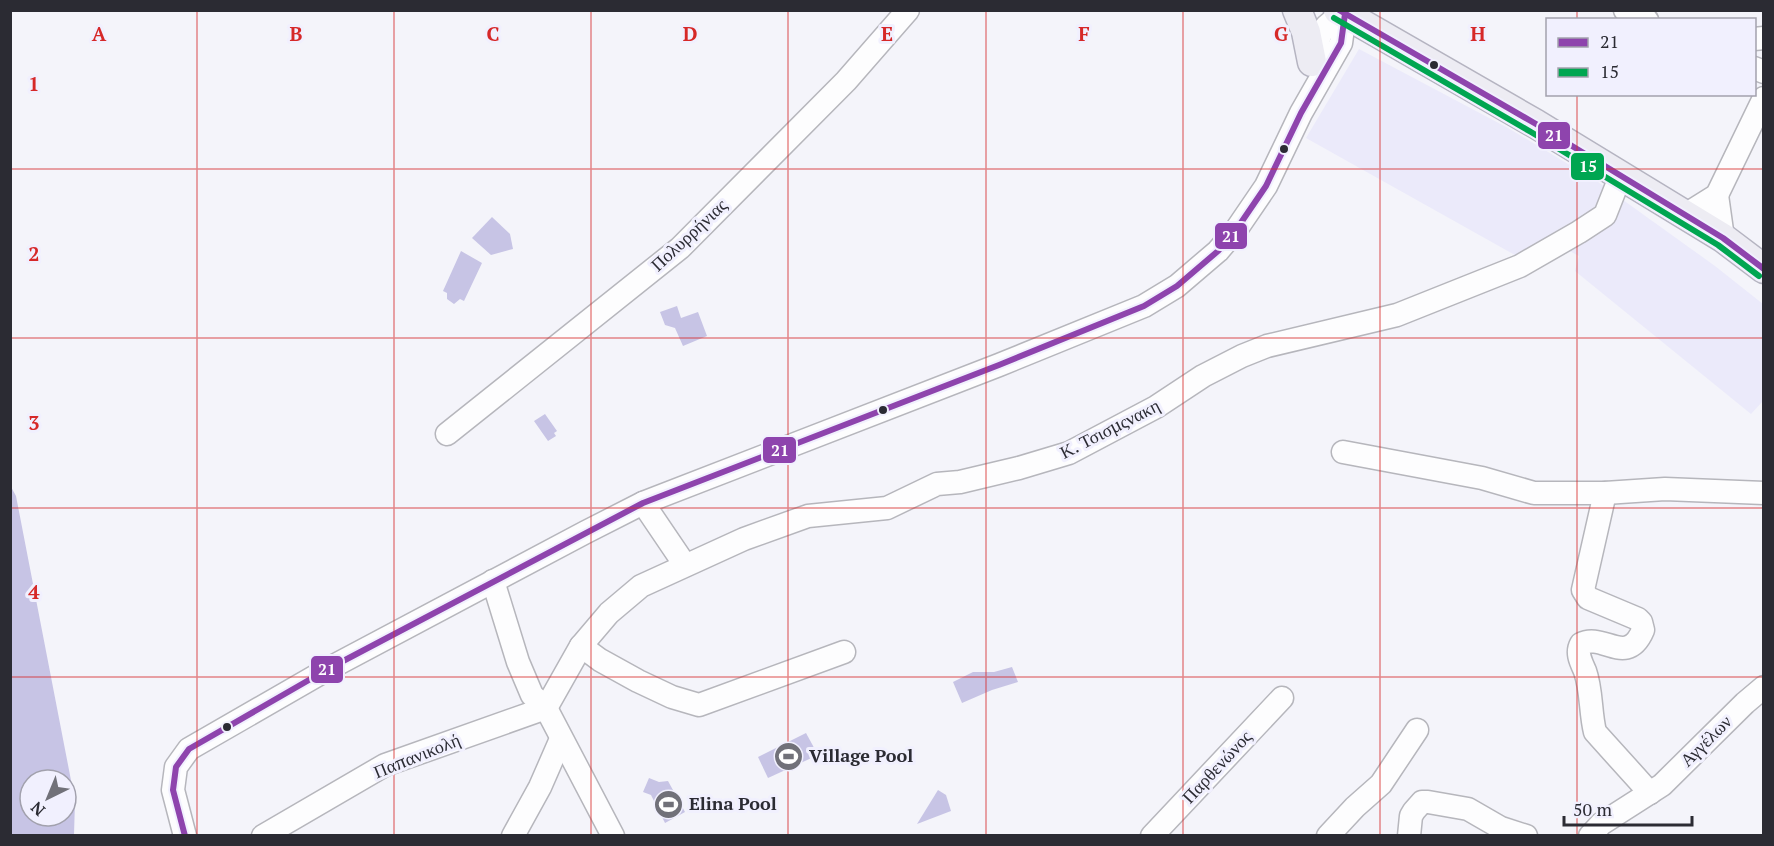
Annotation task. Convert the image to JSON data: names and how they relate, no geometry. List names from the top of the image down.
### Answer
{
  "streets": {
    "street": [
      "Πολυρρήνιας",
      "Κ. Τσισμςνακη",
      "Αγγέλων",
      "Παπανικολή",
      "Παρθενώνος"
    ]
  },
  "crossings": [
    ["Κ. Τσισμςνακη", "Παπανικολή"]
  ],
  "places": {
    "sports": ["Village Pool", "Elina Pool"]
  },
  "lines": ["transit line 21", "transit line 15"],
  "legend": ["21", "15"],
  "scale_bar": "50 m",
  "north": "bottom left",
  "grid": {
    "columns": [
      "A",
      "B",
      "C",
      "D",
      "E",
      "F",
      "G",
      "H"
    ],
    "rows": [
      "1",
      "2",
      "3",
      "4"
    ]
  }
}
